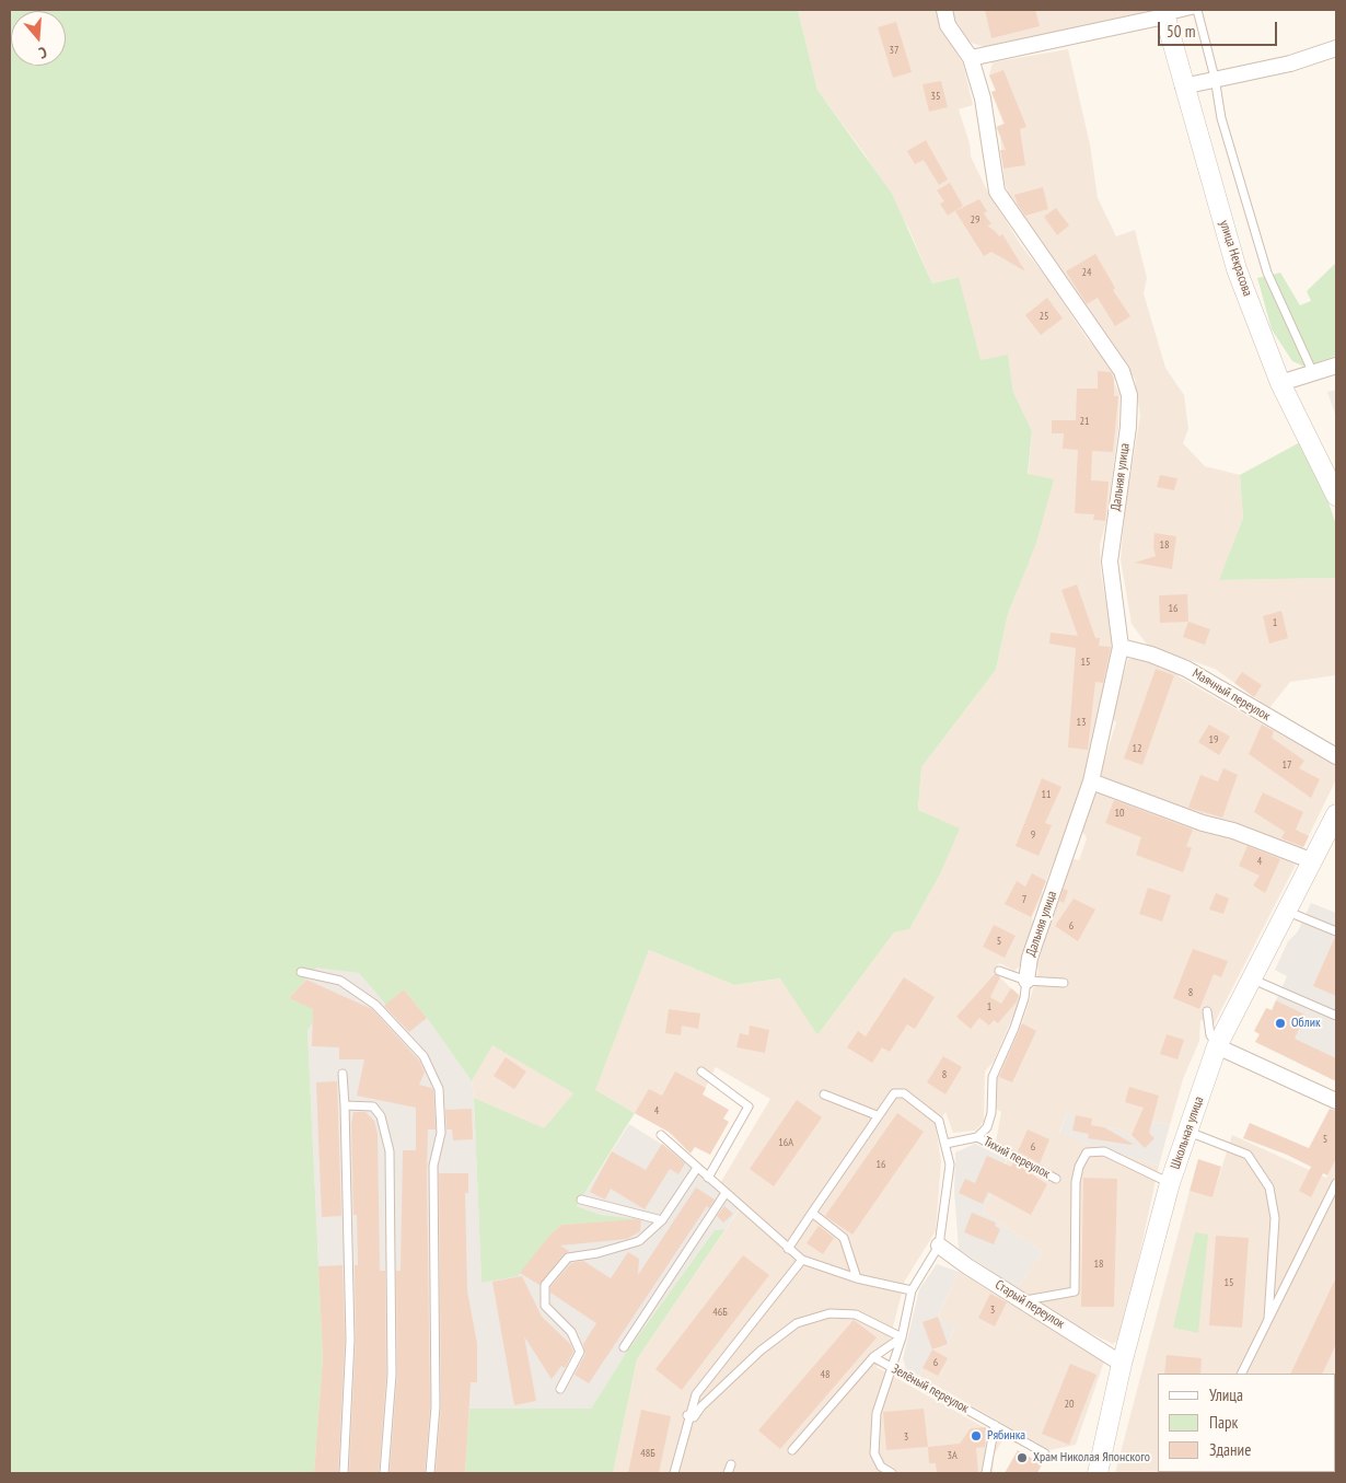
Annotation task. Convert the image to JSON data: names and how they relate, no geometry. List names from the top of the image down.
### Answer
{
  "streets": {
    "street": [
      "улица Некрасова",
      "Дальняя улица",
      "Маячный переулок",
      "Школьная улица",
      "Старый переулок"
    ],
    "lane": ["Тихий переулок", "Зелёный переулок"]
  },
  "crossings": [
    ["Дальняя улица", "Маячный переулок"],
    ["Школьная улица", "Старый переулок"]
  ],
  "places": ["Облик", "Рябинка", "Храм Николая Японского"],
  "house_numbers": [
    "37",
    "35",
    "29",
    "24",
    "25",
    "21",
    "18",
    "16",
    "1",
    "15",
    "13",
    "19",
    "12",
    "17",
    "11",
    "10",
    "9",
    "4",
    "7",
    "6",
    "5",
    "8",
    "1",
    "8",
    "4",
    "5",
    "16А",
    "6",
    "16",
    "18",
    "15",
    "3",
    "46Б",
    "6",
    "48",
    "20",
    "3",
    "48Б",
    "3А"
  ],
  "legend": ["Улица", "Парк", "Здание"],
  "scale_bar": "50 m",
  "north": "bottom"
}
